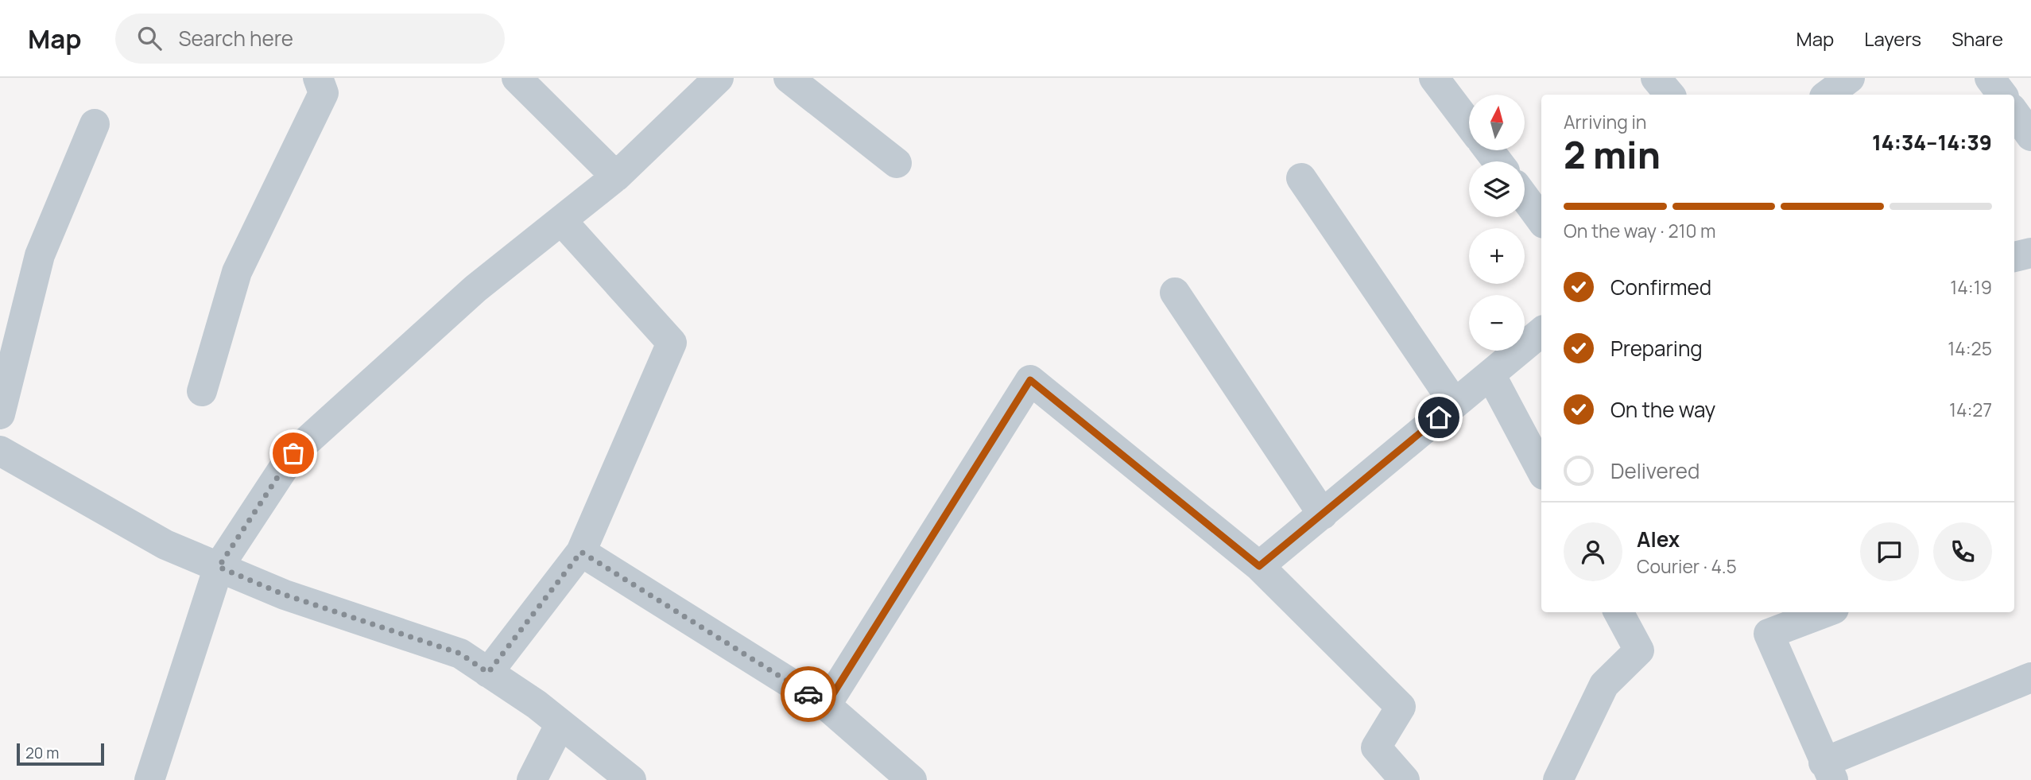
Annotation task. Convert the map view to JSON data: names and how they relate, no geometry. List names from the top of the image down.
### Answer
{
  "scale_bar": "20 m",
  "north": "top",
  "page": {
    "header": "Map",
    "search": "Search here",
    "nav": ["Map", "Layers", "Share"],
    "map_buttons": ["+", "−"],
    "heading": ["2 min", "Arriving in", "14:34–14:39"],
    "panel": ["Alex", "Courier · 4.5"],
    "bar": "On the way · 210 m",
    "list": [
      ["Confirmed", "14:19"],
      ["Preparing", "14:25"],
      ["On the way", "14:27"],
      "Delivered"
    ],
    "scale": "20 m"
  }
}
